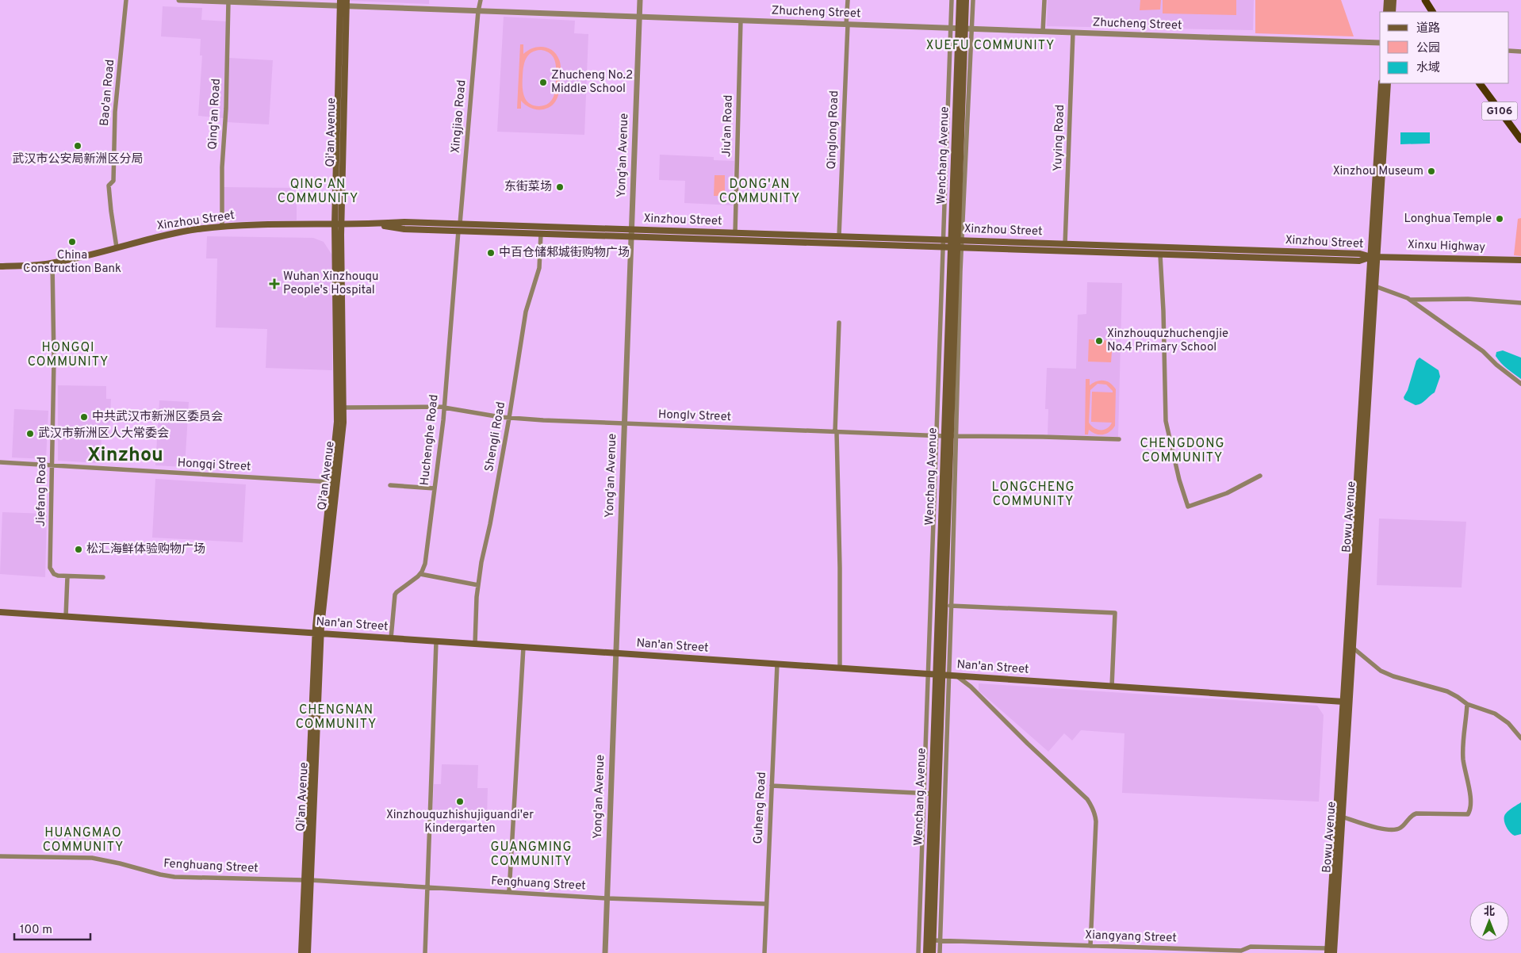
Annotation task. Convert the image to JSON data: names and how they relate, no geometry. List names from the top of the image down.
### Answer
{
  "streets": {
    "highway": ["G106"],
    "main road": [
      "Qi'an Avenue",
      "Wenchang Avenue",
      "Xinzhou Street",
      "Xinxu Highway",
      "Bowu Avenue",
      "Nan'an Street"
    ],
    "street": [
      "Zhucheng Street",
      "Bao'an Road",
      "Qing'an Road",
      "Xingjiao Road",
      "Jiu'an Road",
      "Qinglong Road",
      "Yuying Road",
      "Yong'an Avenue",
      "Honglv Street",
      "Shengli Road",
      "Huchenghe Road",
      "Hongqi Street",
      "Jiefang Road",
      "Guheng Road",
      "Fenghuang Street",
      "Xiangyang Street"
    ]
  },
  "crossings": [
    ["Zhucheng Street", "Qing'an Road"],
    ["Zhucheng Street", "Xingjiao Road"],
    ["Zhucheng Street", "Jiu'an Road"],
    ["Zhucheng Street", "Qinglong Road"],
    ["Zhucheng Street", "Qi'an Avenue"],
    ["Zhucheng Street", "Yuying Road"],
    ["Zhucheng Street", "Yong'an Avenue"],
    ["Zhucheng Street", "Wenchang Avenue"],
    ["Bao'an Road", "Xinzhou Street"],
    ["Qing'an Road", "Xinzhou Street"],
    ["Xingjiao Road", "Xinzhou Street"],
    ["Jiu'an Road", "Xinzhou Street"],
    ["Qinglong Road", "Xinzhou Street"],
    ["Qi'an Avenue", "Xinzhou Street"],
    ["Qi'an Avenue", "Honglv Street"],
    ["Qi'an Avenue", "Hongqi Street"],
    ["Qi'an Avenue", "Nan'an Street"],
    ["Qi'an Avenue", "Fenghuang Street"],
    ["Yuying Road", "Xinzhou Street"],
    ["Yong'an Avenue", "Xinzhou Street"],
    ["Yong'an Avenue", "Honglv Street"],
    ["Yong'an Avenue", "Nan'an Street"],
    ["Yong'an Avenue", "Fenghuang Street"],
    ["Wenchang Avenue", "Xinzhou Street"],
    ["Wenchang Avenue", "Honglv Street"],
    ["Wenchang Avenue", "Nan'an Street"],
    ["Wenchang Avenue", "Xiangyang Street"],
    ["Xinzhou Street", "Xinxu Highway"],
    ["Xinzhou Street", "Shengli Road"],
    ["Xinzhou Street", "Huchenghe Road"],
    ["Xinzhou Street", "Jiefang Road"],
    ["Xinzhou Street", "Bowu Avenue"],
    ["Xinxu Highway", "Bowu Avenue"],
    ["Honglv Street", "Shengli Road"],
    ["Honglv Street", "Huchenghe Road"],
    ["Shengli Road", "Nan'an Street"],
    ["Hongqi Street", "Jiefang Road"],
    ["Bowu Avenue", "Nan'an Street"],
    ["Bowu Avenue", "Xiangyang Street"],
    ["Nan'an Street", "Guheng Road"],
    ["Guheng Road", "Fenghuang Street"]
  ],
  "districts": [
    "XUEFU COMMUNITY",
    "QING'AN COMMUNITY",
    "DONG'AN COMMUNITY",
    "HONGQI COMMUNITY",
    "CHENGDONG COMMUNITY",
    "Xinzhou",
    "LONGCHENG COMMUNITY",
    "CHENGNAN COMMUNITY",
    "HUANGMAO COMMUNITY",
    "GUANGMING COMMUNITY"
  ],
  "places": {
    "other": [
      "Zhucheng No.2 Middle School",
      "武汉市公安局新洲区分局",
      "Xinzhou Museum",
      "东街菜场",
      "Longhua Temple",
      "China Construction Bank",
      "中百仓储邾城街购物广场",
      "Xinzhouquzhuchengjie No.4 Primary School",
      "中共武汉市新洲区委员会",
      "武汉市新洲区人大常委会",
      "松汇海鲜体验购物广场",
      "Xinzhouquzhishujiguandi'er Kindergarten"
    ],
    "health": ["Wuhan Xinzhouqu People's Hospital"]
  },
  "legend": ["道路", "公园", "水域"],
  "scale_bar": "100 m",
  "north": "top"
}
